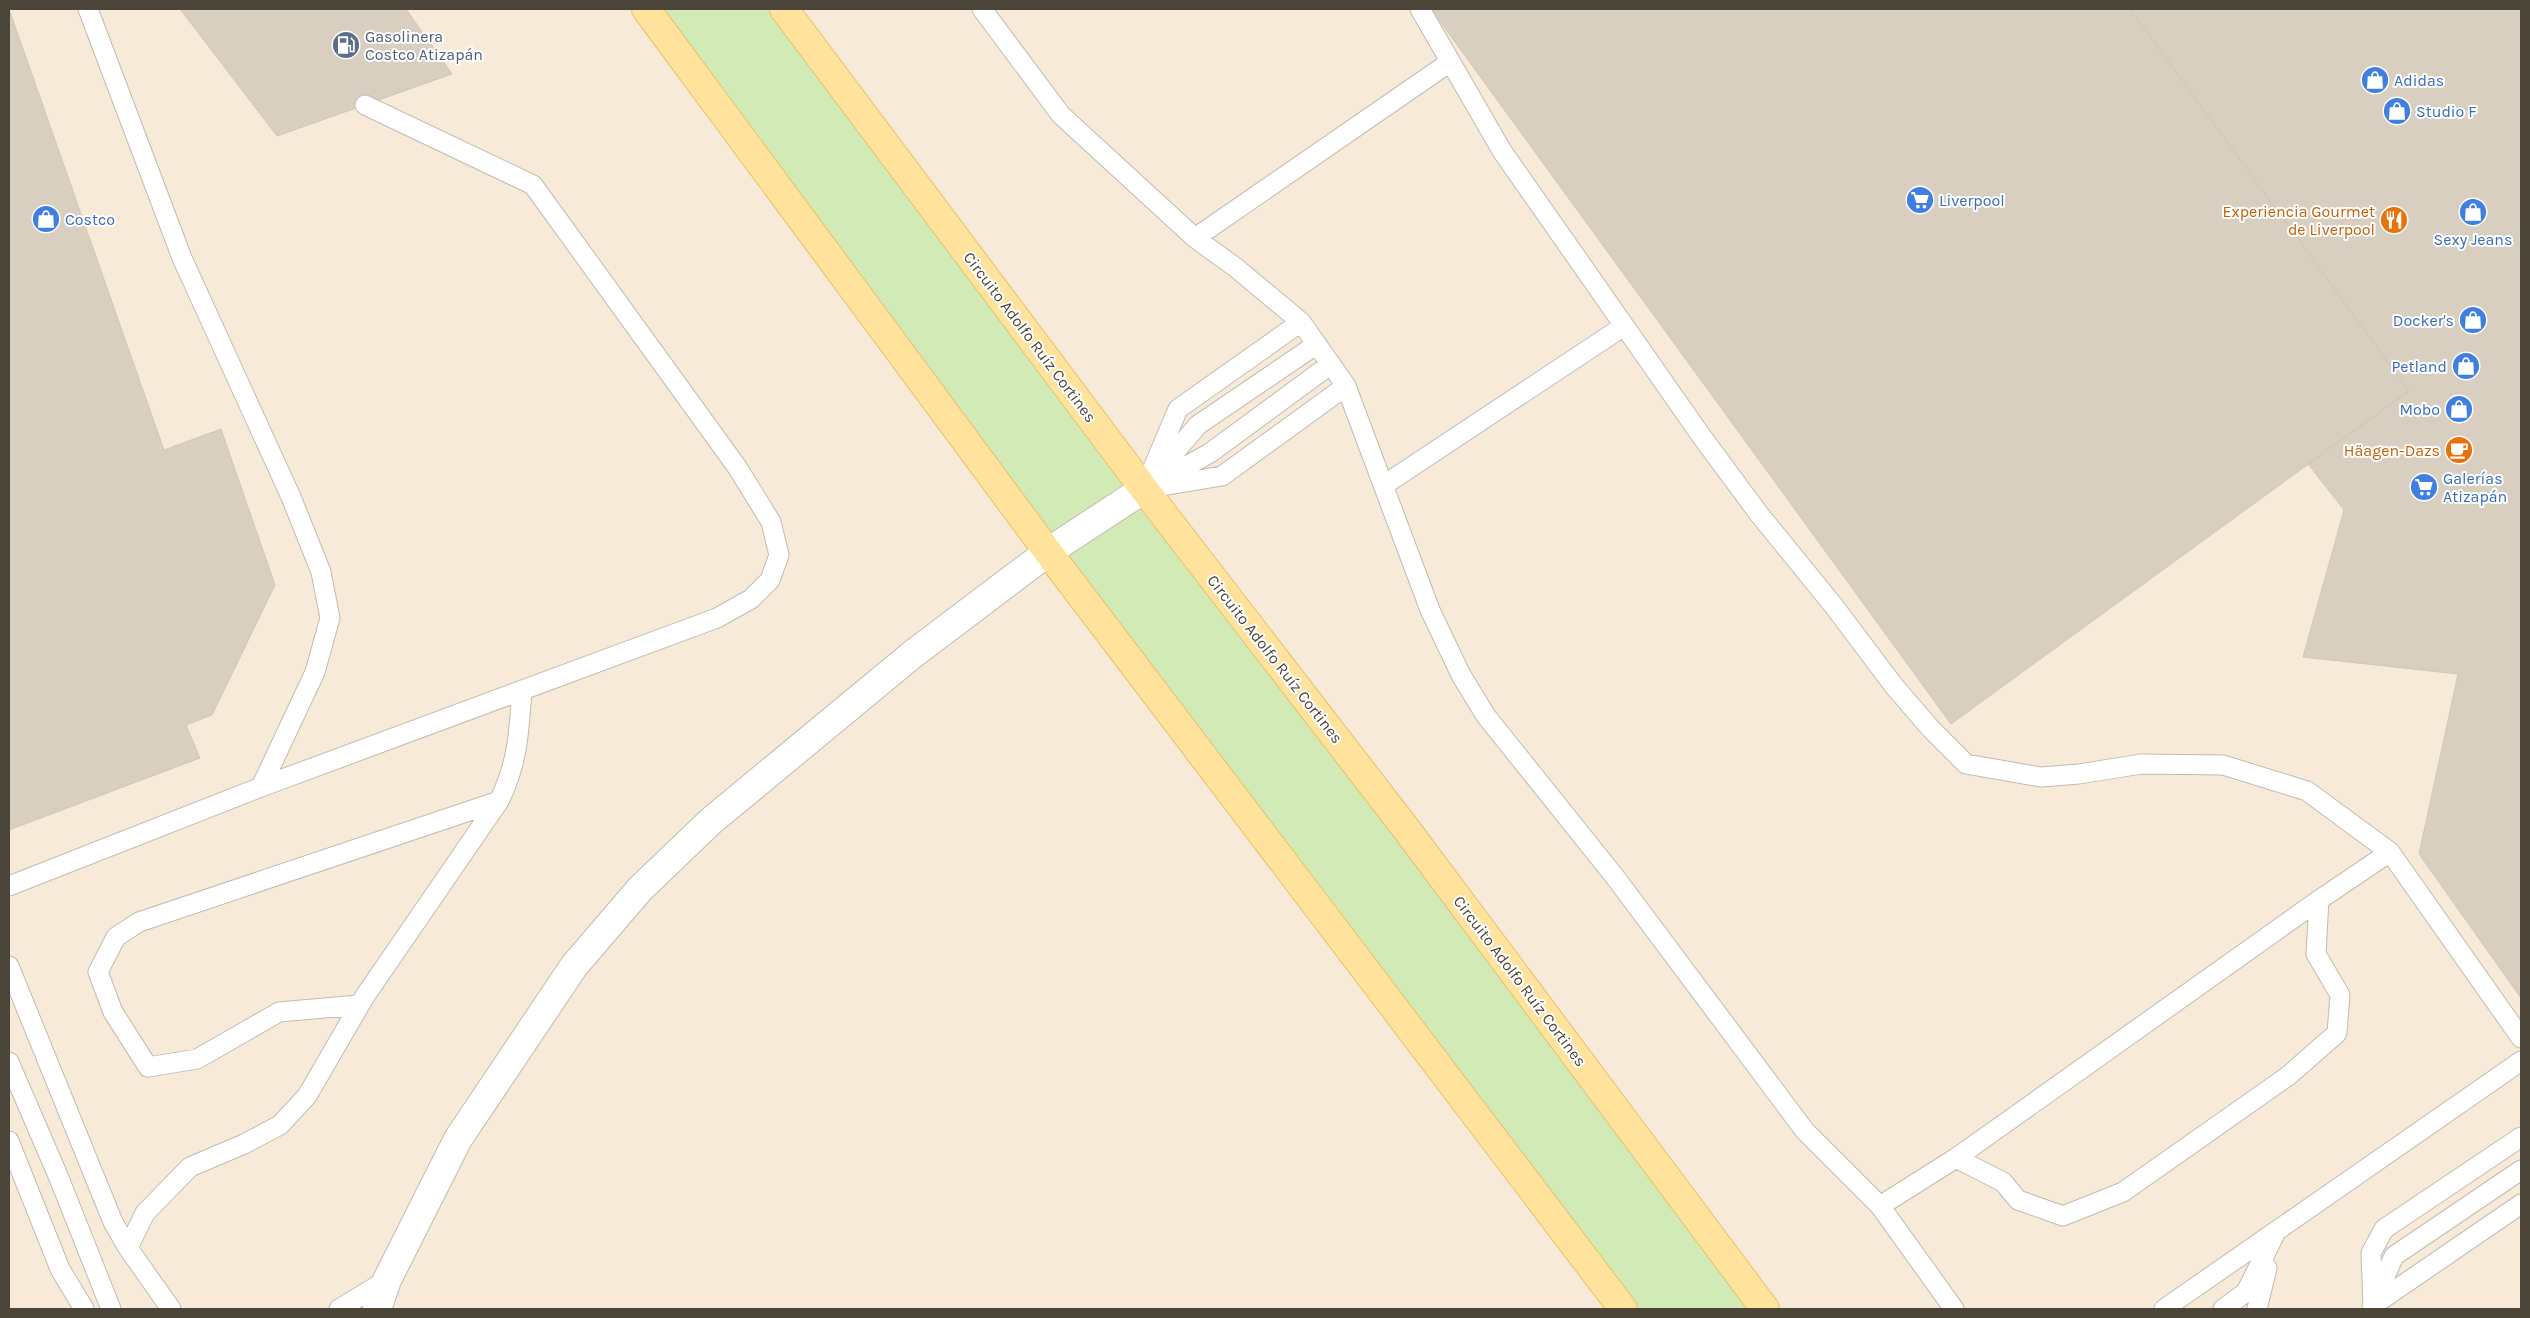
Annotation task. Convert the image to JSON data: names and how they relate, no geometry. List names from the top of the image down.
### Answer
{
  "streets": {
    "main road": ["Circuito Adolfo Ruíz Cortines"]
  },
  "places": {
    "fuel station": ["Gasolinera Costco Atizapán"],
    "shop": [
      "Adidas",
      "Studio F",
      "Sexy Jeans",
      "Costco",
      "Docker's",
      "Petland",
      "Mobo"
    ],
    "supermarket": ["Liverpool", "Galerías Atizapán"],
    "restaurant": ["Experiencia Gourmet de Liverpool"],
    "cafe": ["Häagen-Dazs"]
  }
}
